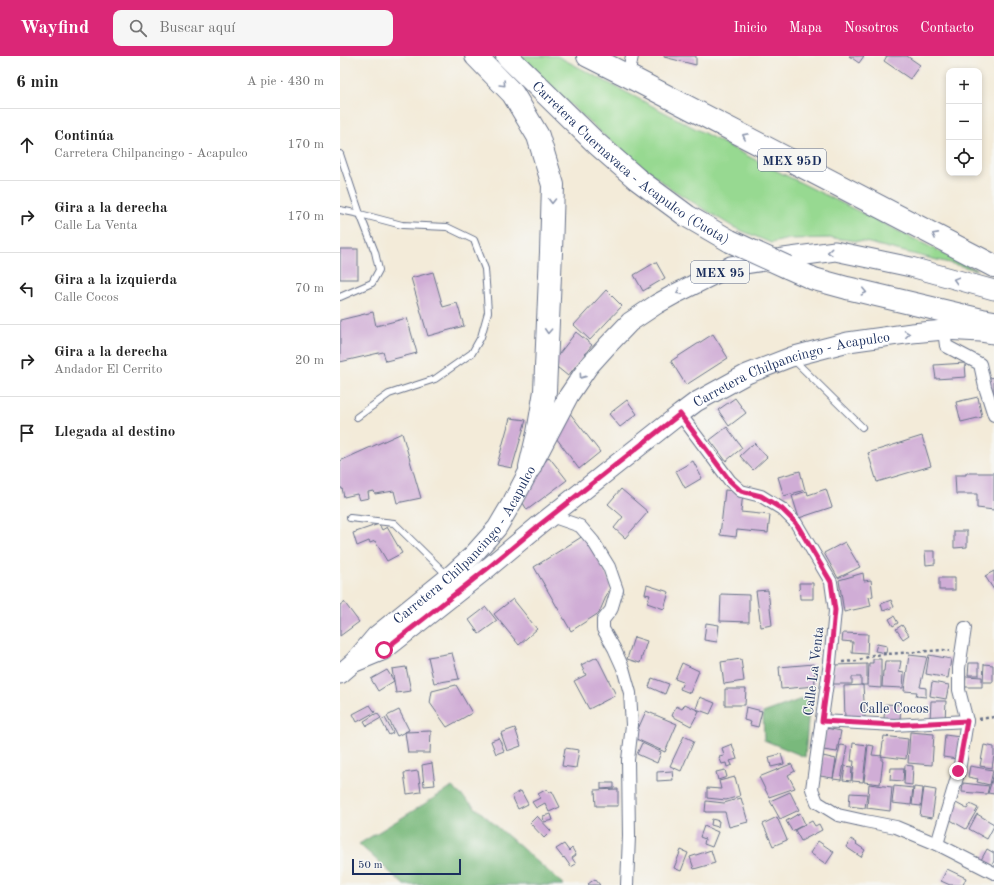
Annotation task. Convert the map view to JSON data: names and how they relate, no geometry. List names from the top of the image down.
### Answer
{
  "streets": {
    "highway": ["MEX 95D", "Carretera Cuernavaca - Acapulco (Cuota)"],
    "main road": ["MEX 95", "Carretera Chilpancingo - Acapulco"],
    "street": ["Calle La Venta", "Calle Cocos"]
  },
  "crossings": [
    ["Carretera Chilpancingo - Acapulco", "Calle La Venta"],
    ["Calle La Venta", "Calle Cocos"]
  ],
  "scale_bar": "50 m",
  "page": {
    "header": "Wayfind",
    "search": "Buscar aquí",
    "nav": [
      "Inicio",
      "Mapa",
      "Nosotros",
      "Contacto"
    ],
    "heading": ["6 min", "A pie · 430 m"],
    "map_buttons": ["+", "−"],
    "list": [
      ["Continúa", "Carretera Chilpancingo - Acapulco", "170 m"],
      ["Gira a la derecha", "Calle La Venta", "170 m"],
      ["Gira a la izquierda", "Calle Cocos", "70 m"],
      ["Gira a la derecha", "Andador El Cerrito", "20 m"],
      "Llegada al destino"
    ],
    "scale": "50 m"
  }
}
